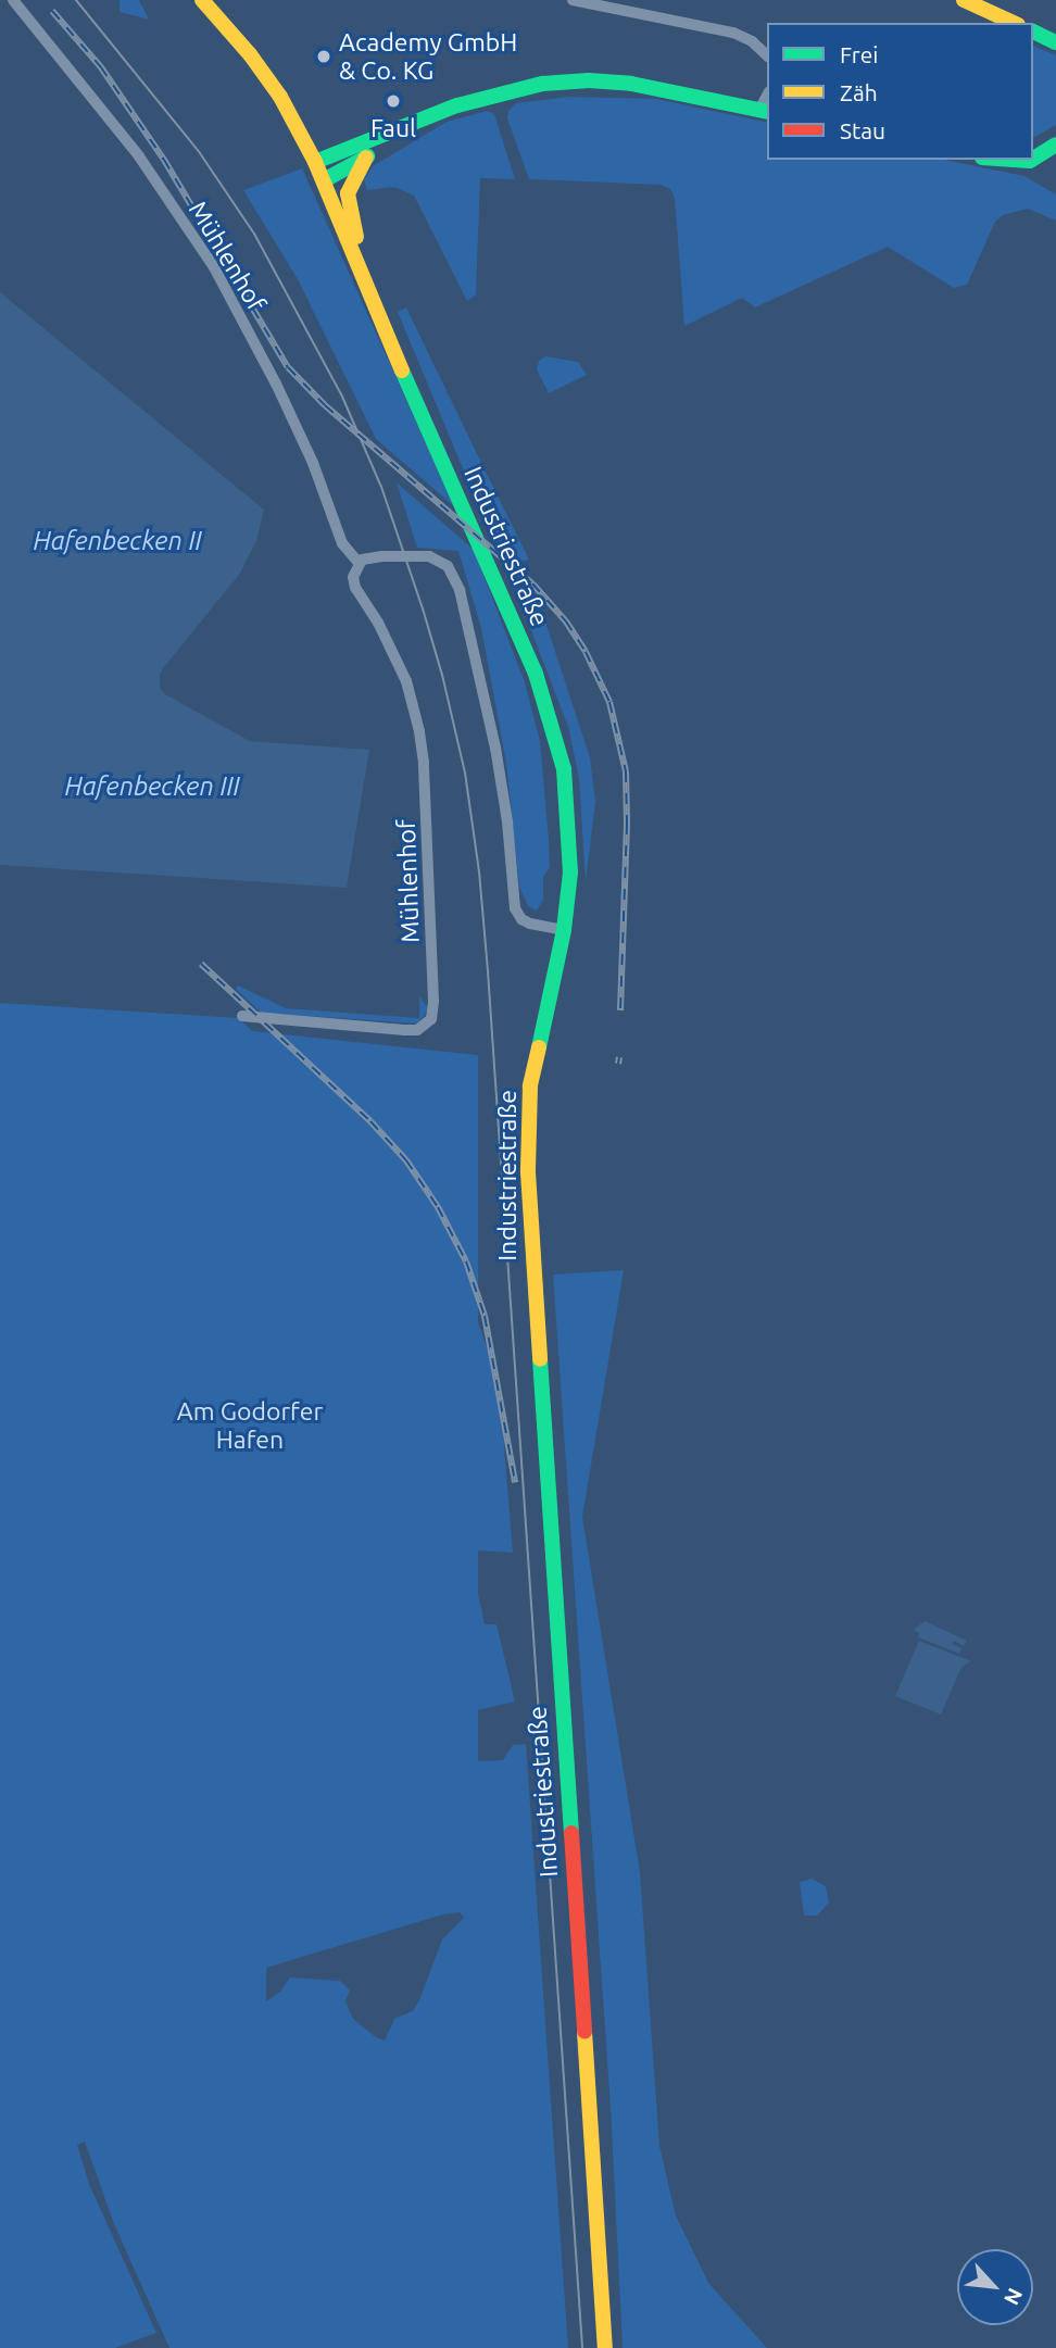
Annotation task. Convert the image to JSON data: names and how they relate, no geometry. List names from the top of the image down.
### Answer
{
  "streets": {
    "main road": ["Industriestraße"],
    "street": ["Mühlenhof"]
  },
  "water": ["Hafenbecken II", "Hafenbecken III"],
  "parks": ["Am Godorfer Hafen"],
  "places": ["Academy GmbH & Co. KG", "Faul"],
  "legend": ["Frei", "Zäh", "Stau"],
  "north": "bottom right"
}
